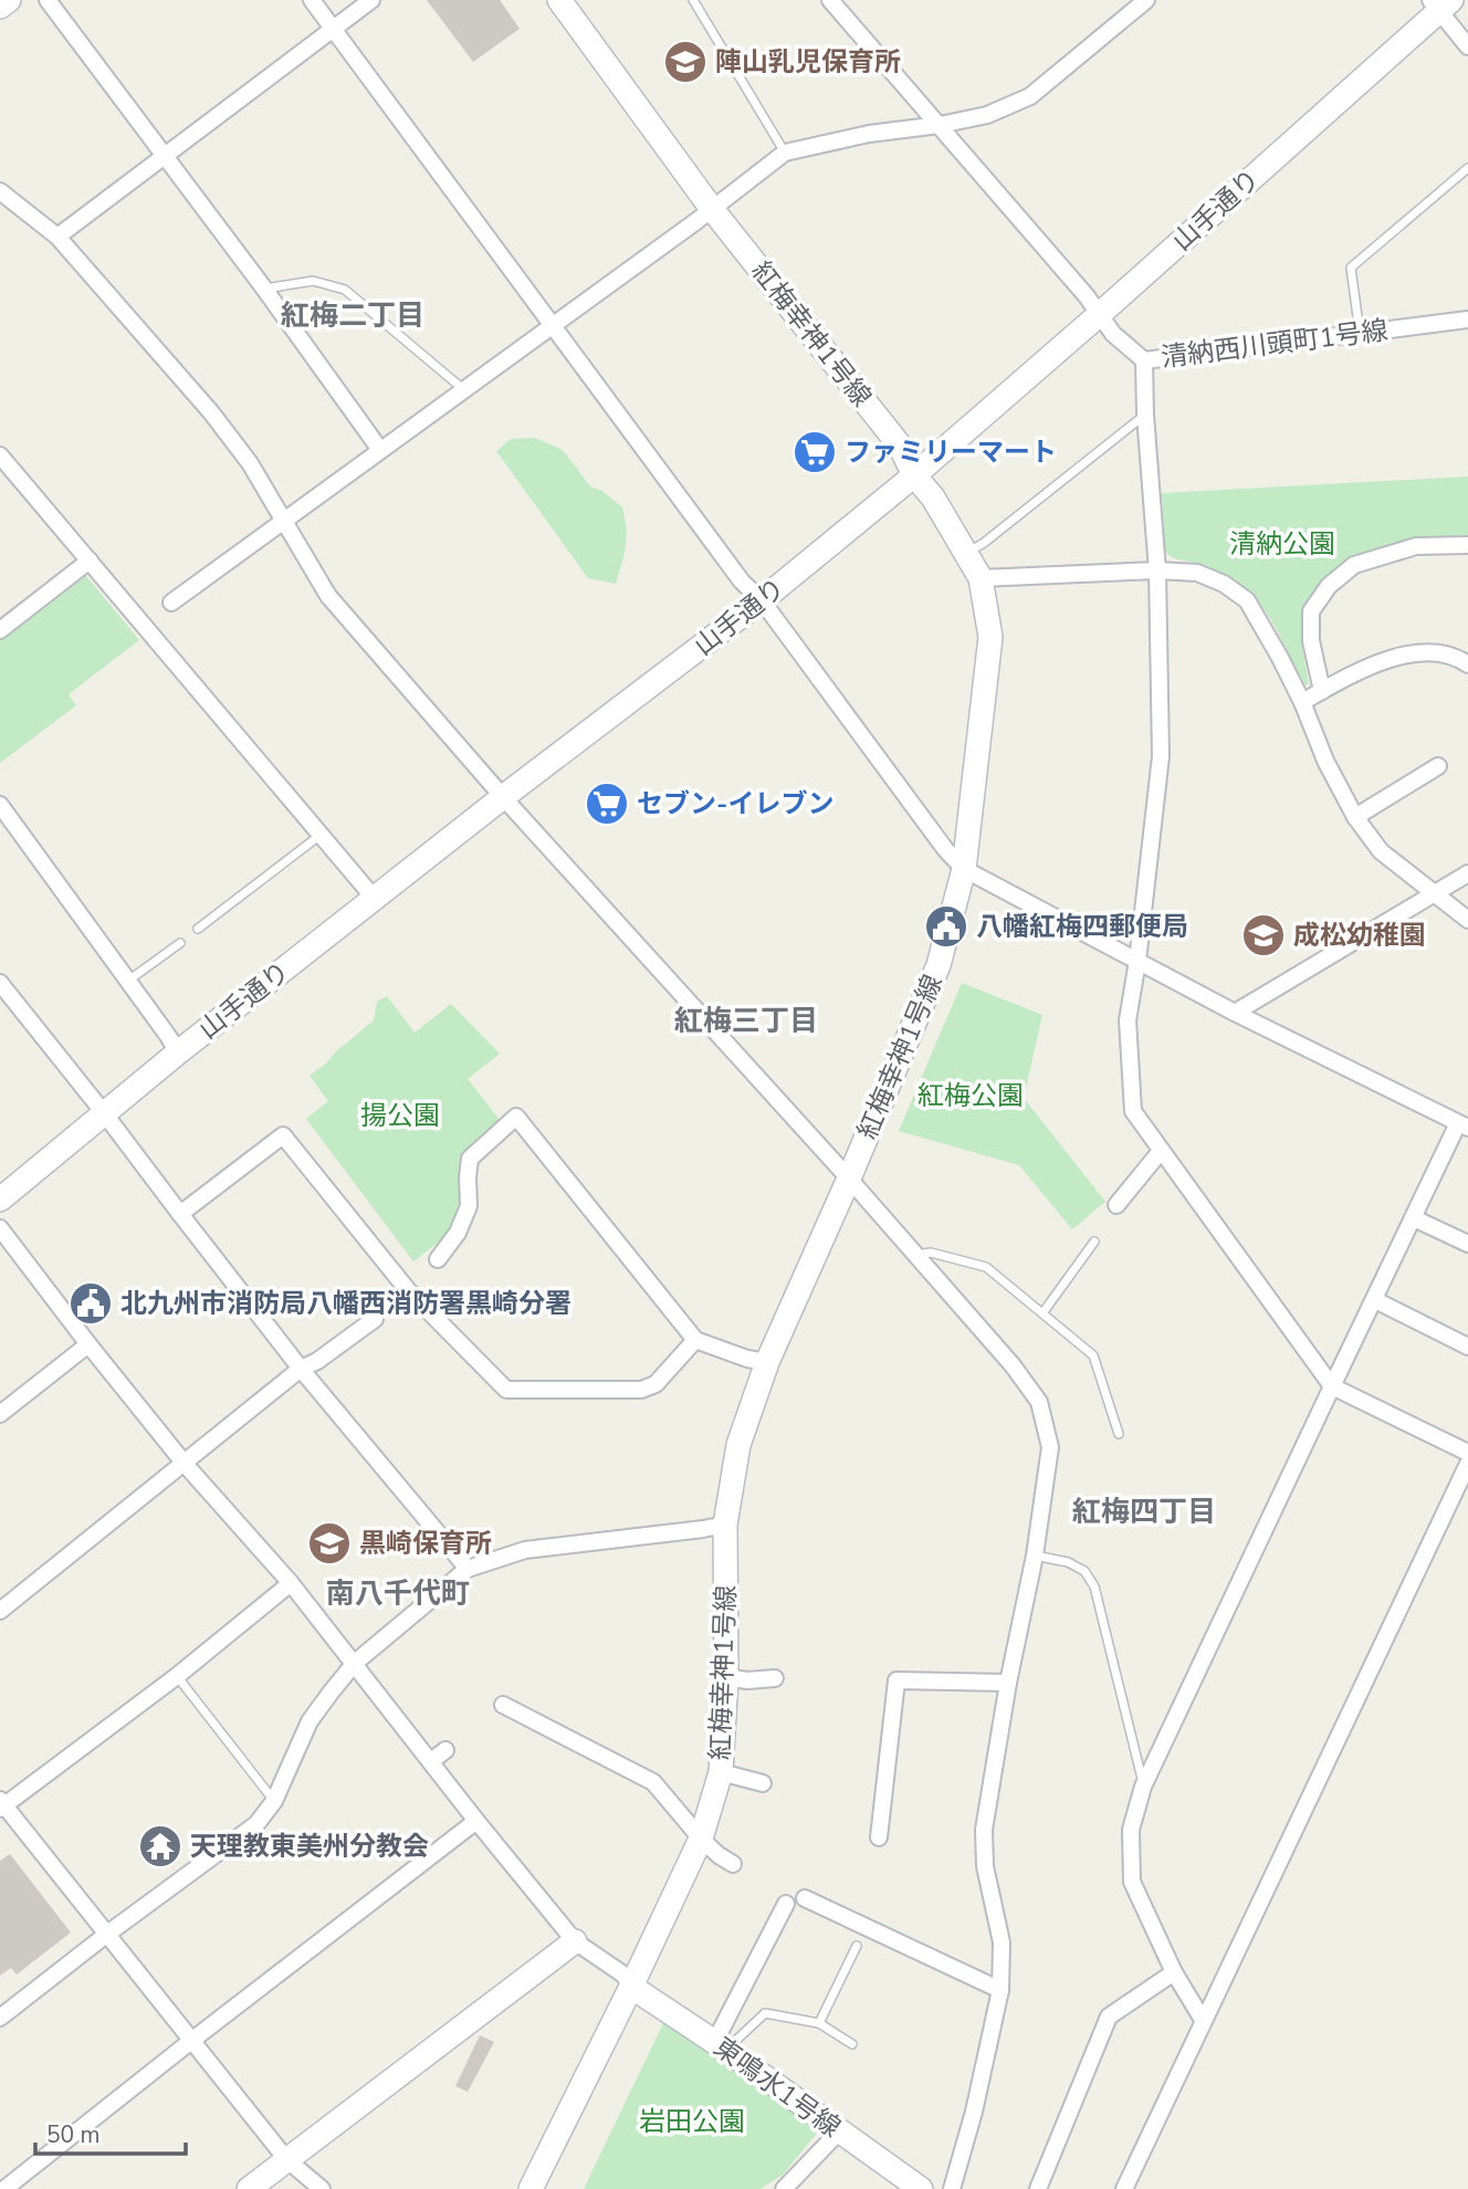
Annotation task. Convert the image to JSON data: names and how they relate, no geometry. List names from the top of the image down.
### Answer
{
  "streets": {
    "street": [
      "山手通り",
      "紅梅幸神1号線",
      "清納西川頭町1号線",
      "東鳴水1号線"
    ]
  },
  "crossings": [
    ["山手通り", "紅梅幸神1号線"],
    ["山手通り", "清納西川頭町1号線"],
    ["紅梅幸神1号線", "東鳴水1号線"]
  ],
  "districts": [
    "紅梅二丁目",
    "紅梅三丁目",
    "紅梅四丁目",
    "南八千代町"
  ],
  "parks": [
    "清納公園",
    "紅梅公園",
    "揚公園",
    "岩田公園"
  ],
  "places": {
    "school or university": ["陣山乳児保育所", "成松幼稚園", "黒崎保育所"],
    "supermarket": ["ファミリーマート", "セブン-イレブン"],
    "public building": ["八幡紅梅四郵便局", "北九州市消防局八幡西消防署黒崎分署"],
    "temple": ["天理教東美州分教会"]
  },
  "scale_bar": "50 m"
}
